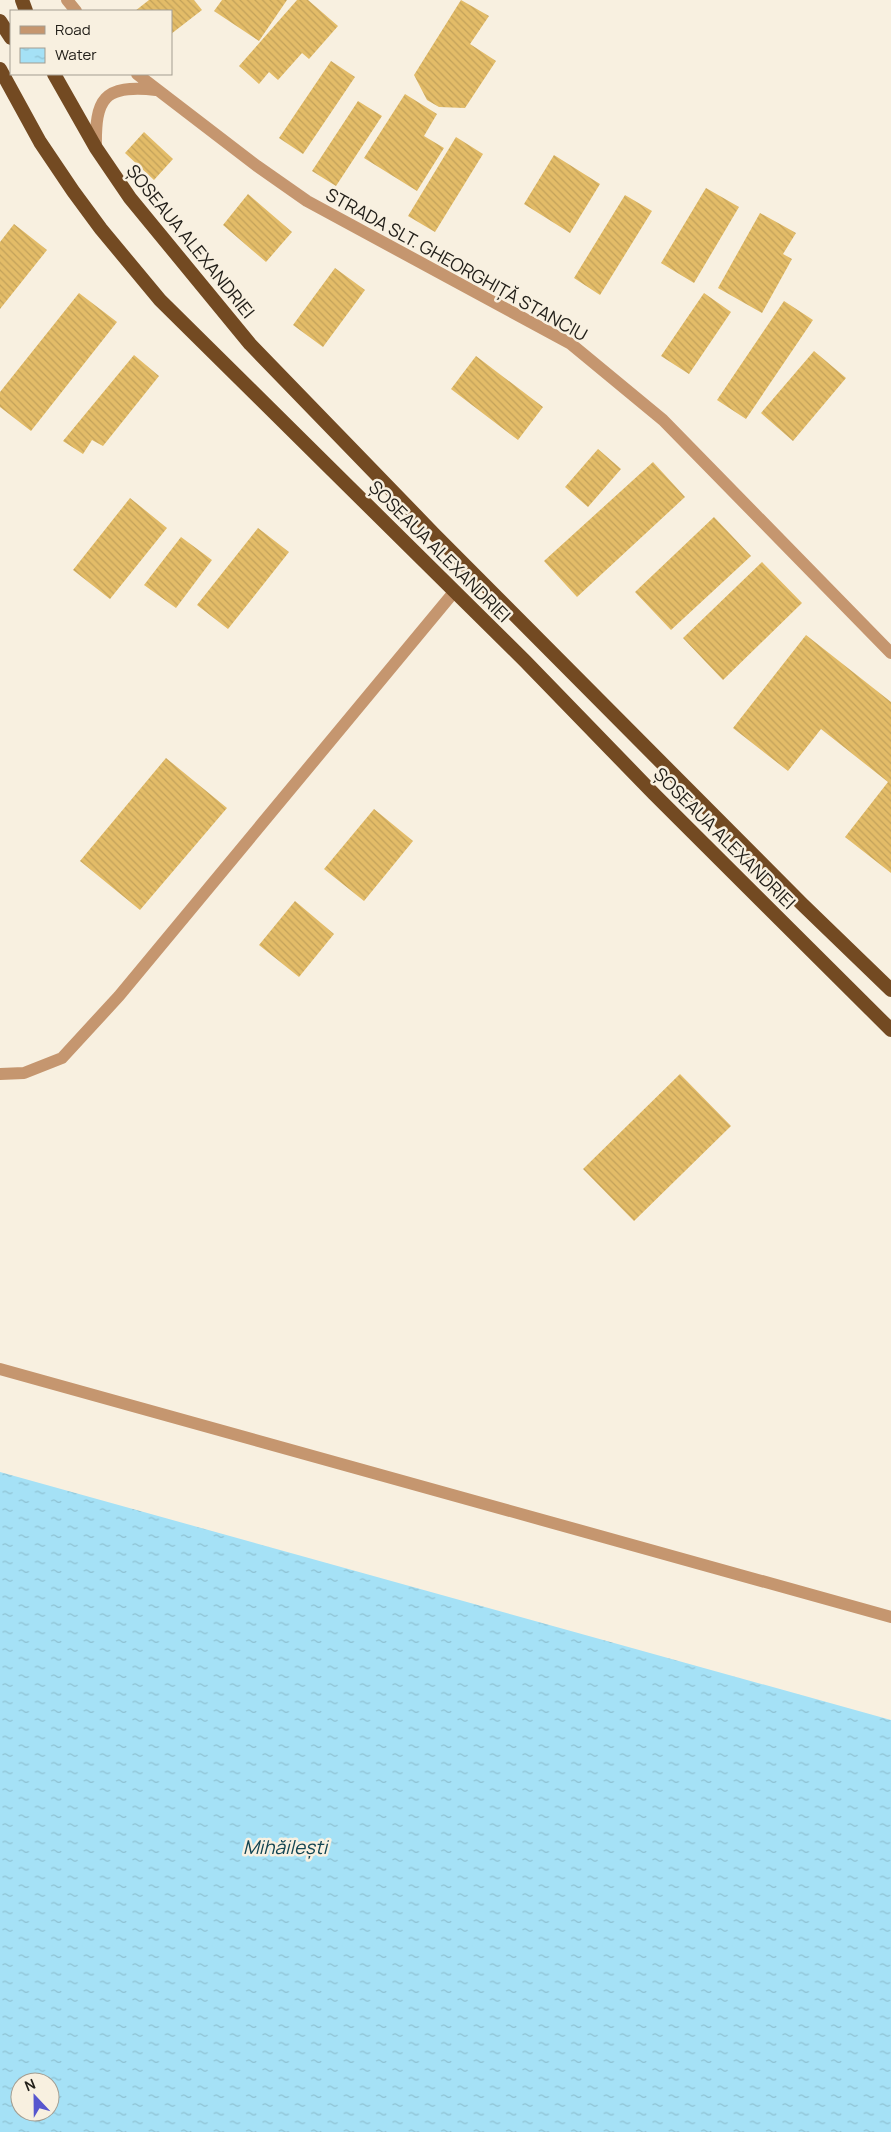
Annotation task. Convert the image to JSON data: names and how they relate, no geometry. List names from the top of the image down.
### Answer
{
  "streets": {
    "highway": ["ȘOSEAUA ALEXANDRIEI"],
    "street": ["STRADA SLT. GHEORGHIȚĂ STANCIU"]
  },
  "water": ["Mihăilești"],
  "legend": ["Road", "Water"],
  "north": "top"
}
